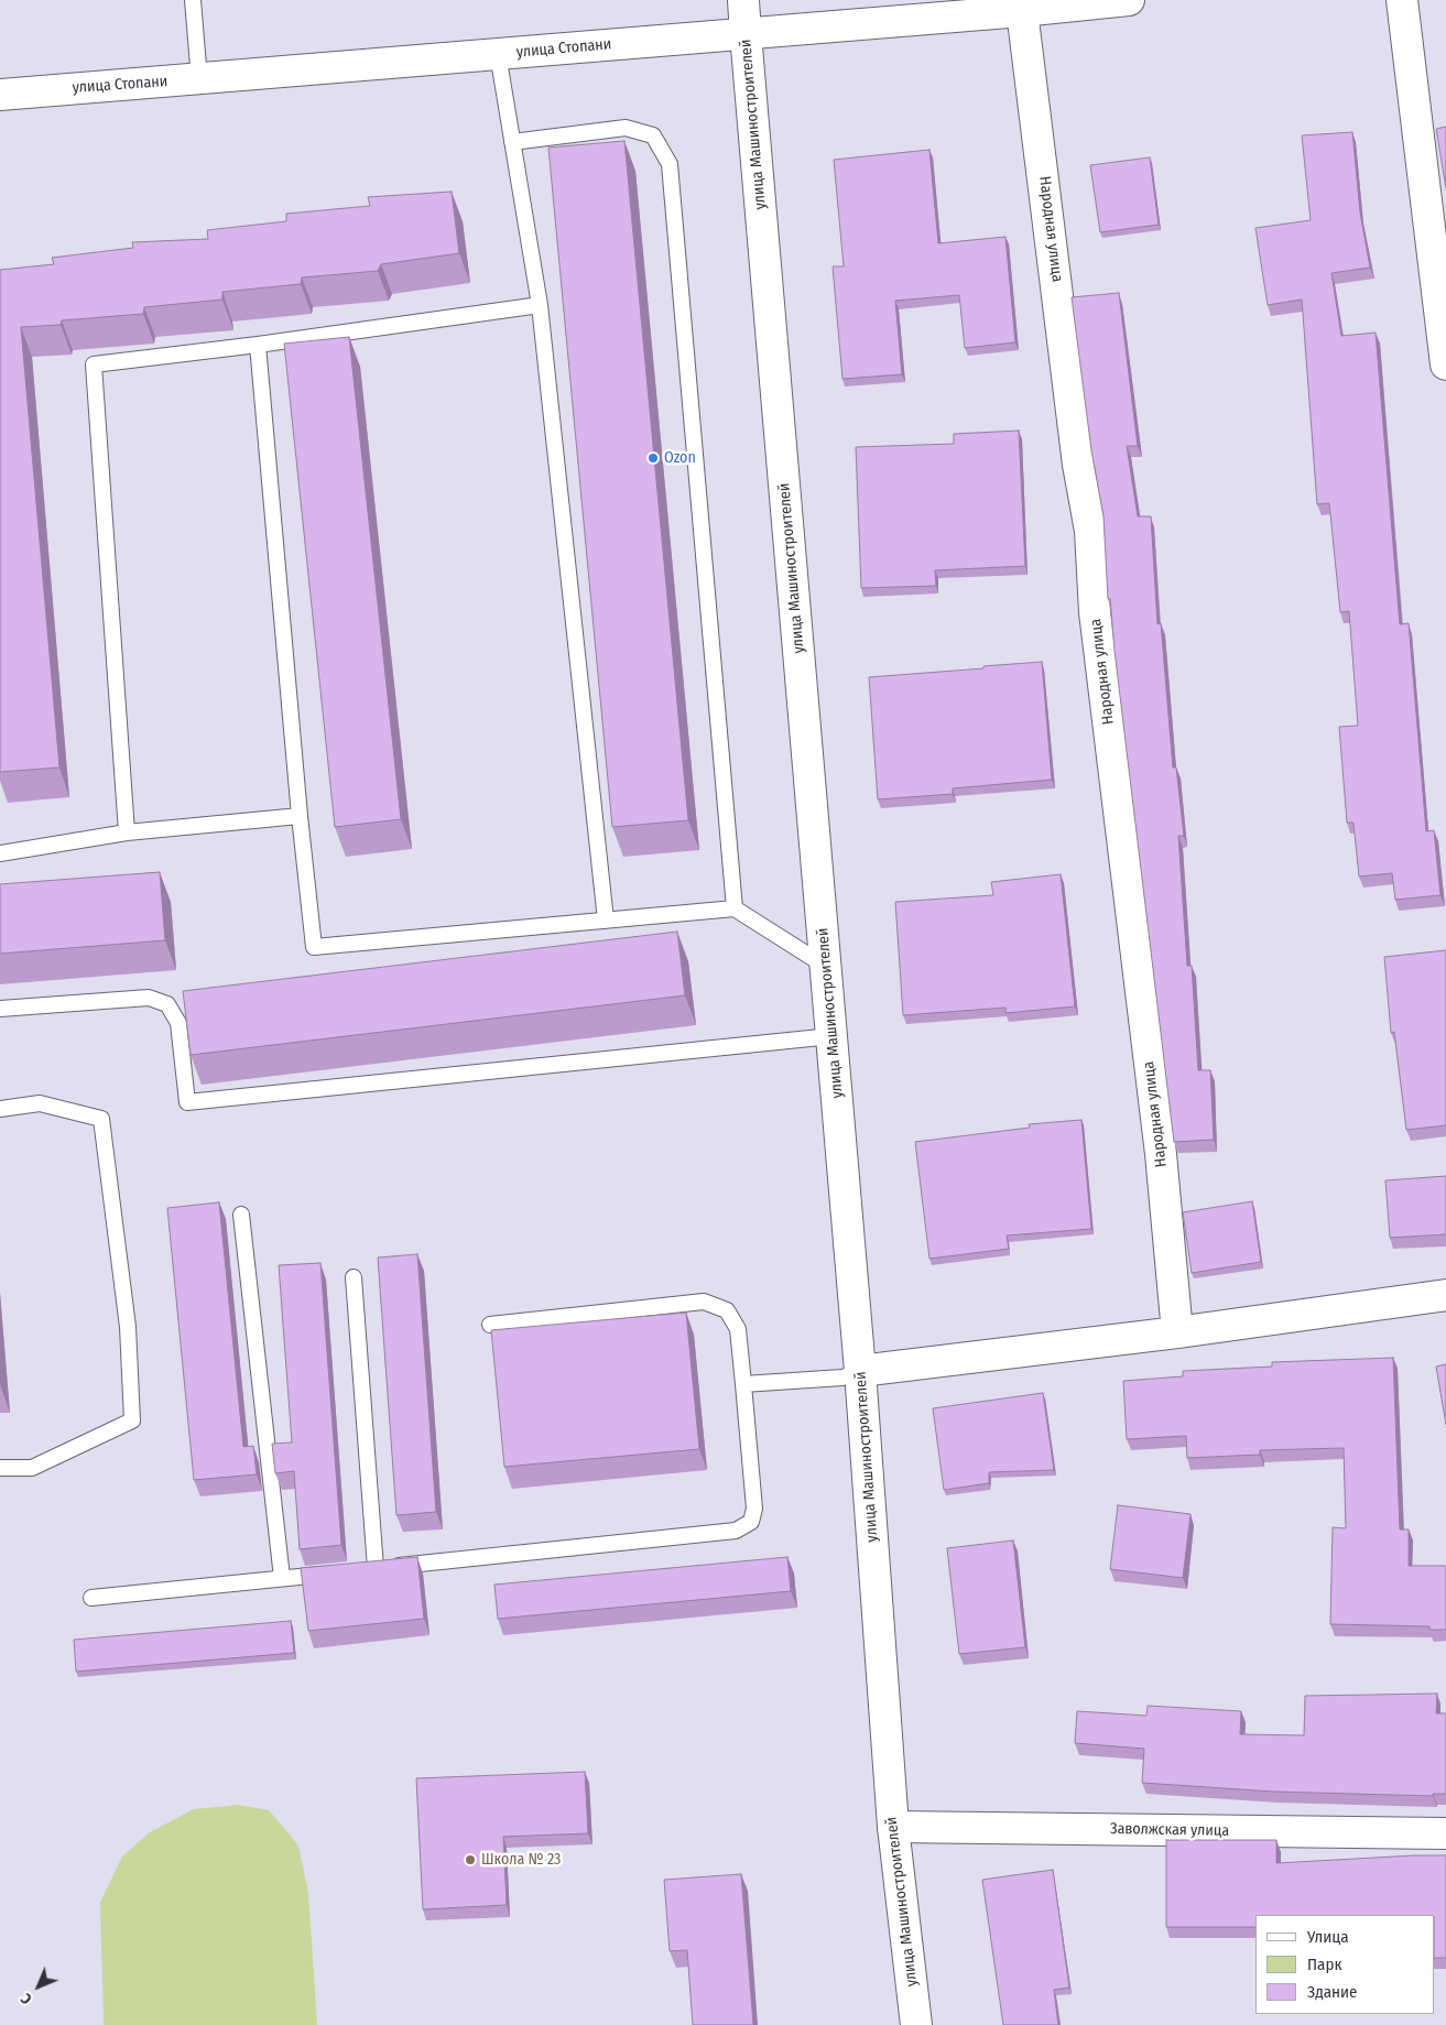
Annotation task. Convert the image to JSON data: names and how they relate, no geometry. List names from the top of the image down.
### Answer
{
  "streets": {
    "street": [
      "улица Стопани",
      "улица Машиностроителей",
      "Народная улица",
      "Заволжская улица"
    ]
  },
  "crossings": [
    ["улица Стопани", "улица Машиностроителей"],
    ["улица Стопани", "Народная улица"],
    ["улица Машиностроителей", "Заволжская улица"]
  ],
  "places": ["Ozon", "Школа № 23"],
  "legend": ["Улица", "Парк", "Здание"],
  "north": "bottom left"
}
